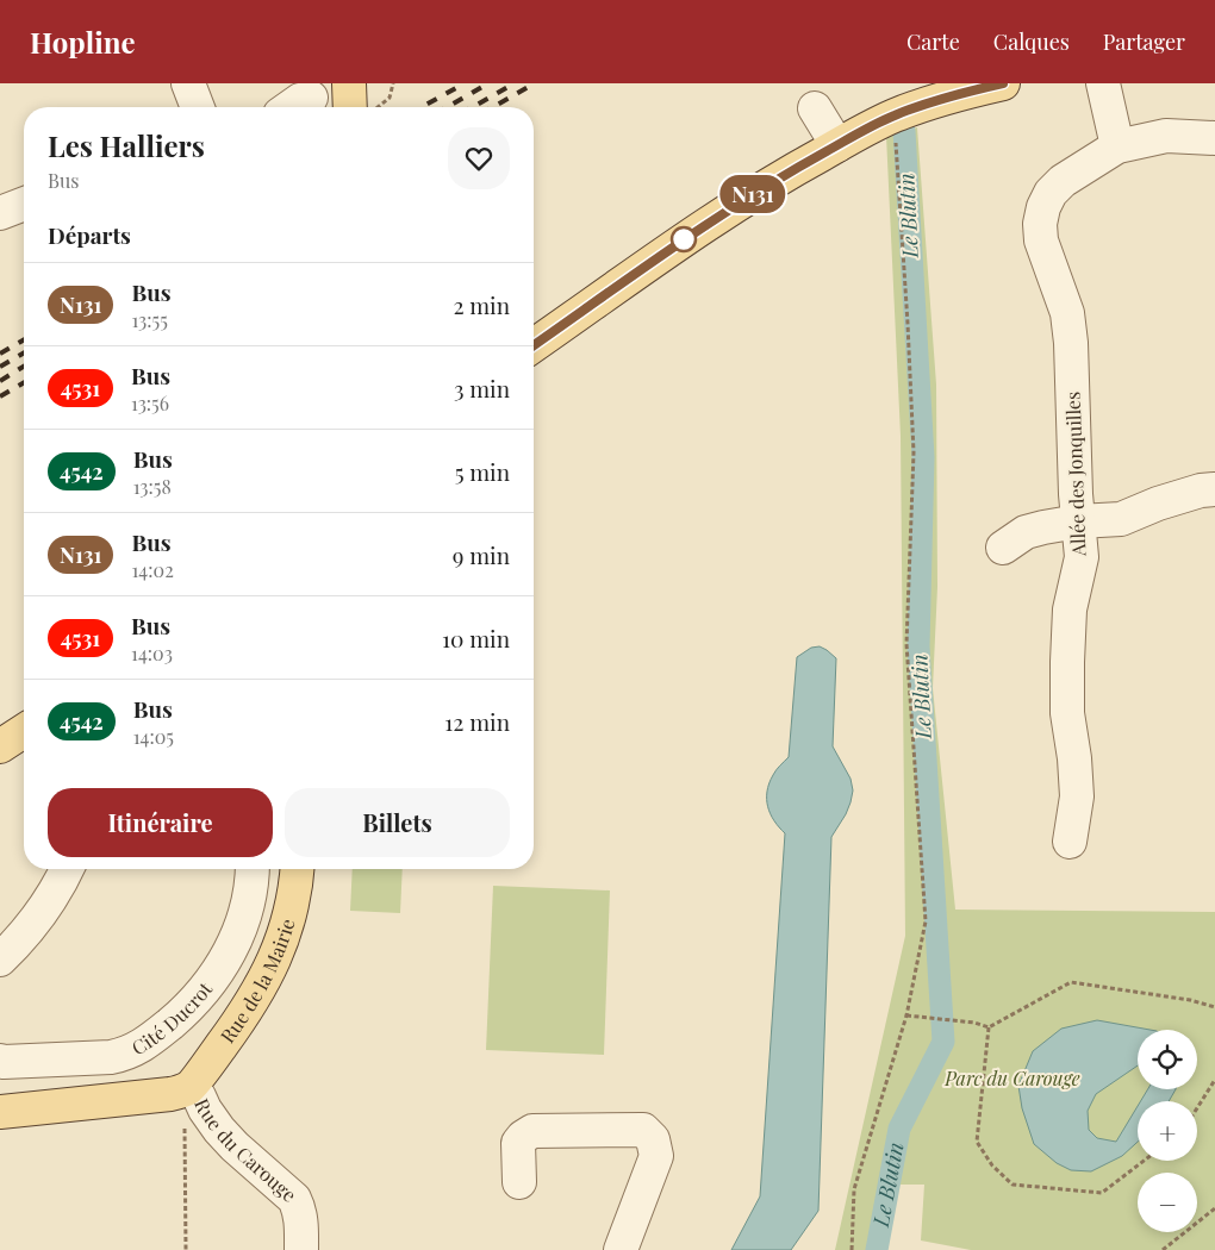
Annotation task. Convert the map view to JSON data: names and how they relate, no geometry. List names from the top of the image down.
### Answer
{
  "streets": {
    "main road": ["Rue de la Mairie"],
    "street": ["Allée des Jonquilles", "Cité Ducrot", "Rue du Carouge"]
  },
  "crossings": [
    ["Rue de la Mairie", "Rue du Carouge"]
  ],
  "water": ["Le Blutin"],
  "parks": ["Parc du Carouge"],
  "lines": ["bus line N131"],
  "page": {
    "header": "Hopline",
    "nav": ["Carte", "Calques", "Partager"],
    "on_map": "N131",
    "heading": [
      ["Les Halliers", "Bus"],
      "Départs"
    ],
    "list": [
      {
        "mark": "N131",
        "name": "Bus",
        "note": "13:55",
        "value": "2 min"
      },
      {
        "mark": "4531",
        "name": "Bus",
        "note": "13:56",
        "value": "3 min"
      },
      {
        "mark": "4542",
        "name": "Bus",
        "note": "13:58",
        "value": "5 min"
      },
      {
        "mark": "N131",
        "name": "Bus",
        "note": "14:02",
        "value": "9 min"
      },
      {
        "mark": "4531",
        "name": "Bus",
        "note": "14:03",
        "value": "10 min"
      },
      {
        "mark": "4542",
        "name": "Bus",
        "note": "14:05",
        "value": "12 min"
      }
    ],
    "buttons": ["Itinéraire", "Billets"],
    "map_buttons": ["+", "−"]
  }
}
